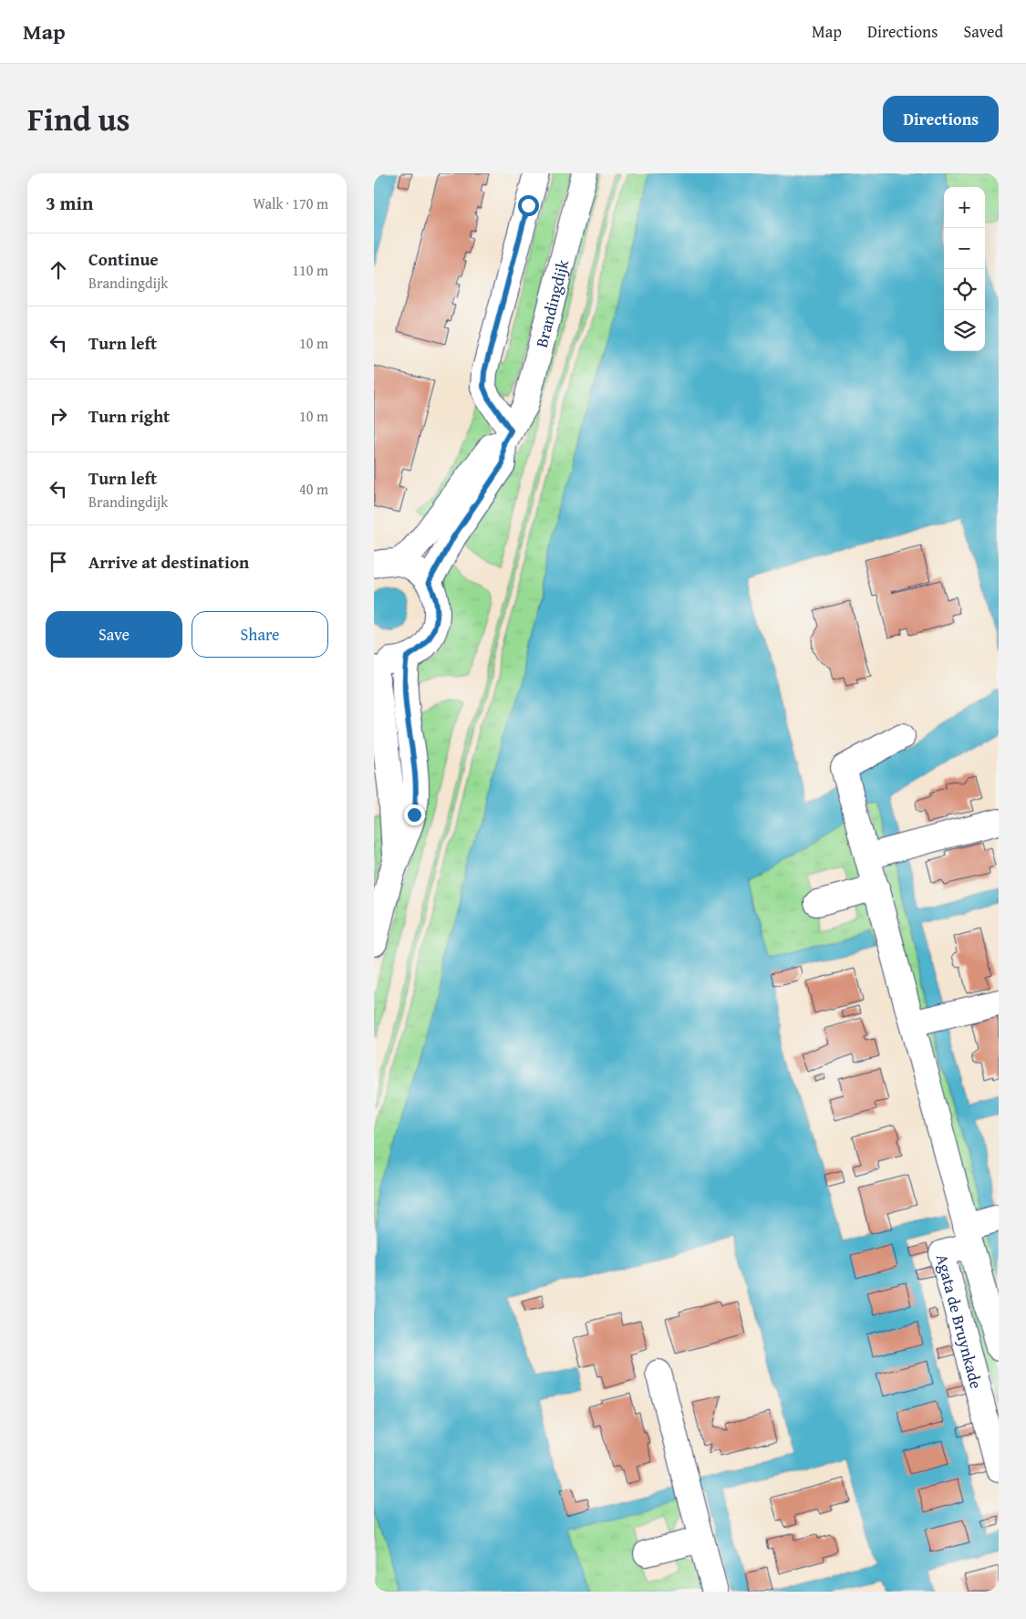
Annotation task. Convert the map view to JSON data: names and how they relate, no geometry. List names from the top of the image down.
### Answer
{
  "streets": {
    "street": ["Brandingdijk", "Agata de Bruynkade"]
  },
  "page": {
    "header": "Map",
    "nav": ["Map", "Directions", "Saved"],
    "title": "Find us",
    "buttons": [
      "Directions",
      ["Save", "Share"]
    ],
    "heading": ["3 min", "Walk · 170 m"],
    "map_buttons": ["+", "−"],
    "list": [
      ["Continue", "Brandingdijk", "110 m"],
      ["Turn left", "10 m"],
      ["Turn right", "10 m"],
      ["Turn left", "Brandingdijk", "40 m"],
      "Arrive at destination"
    ]
  }
}
